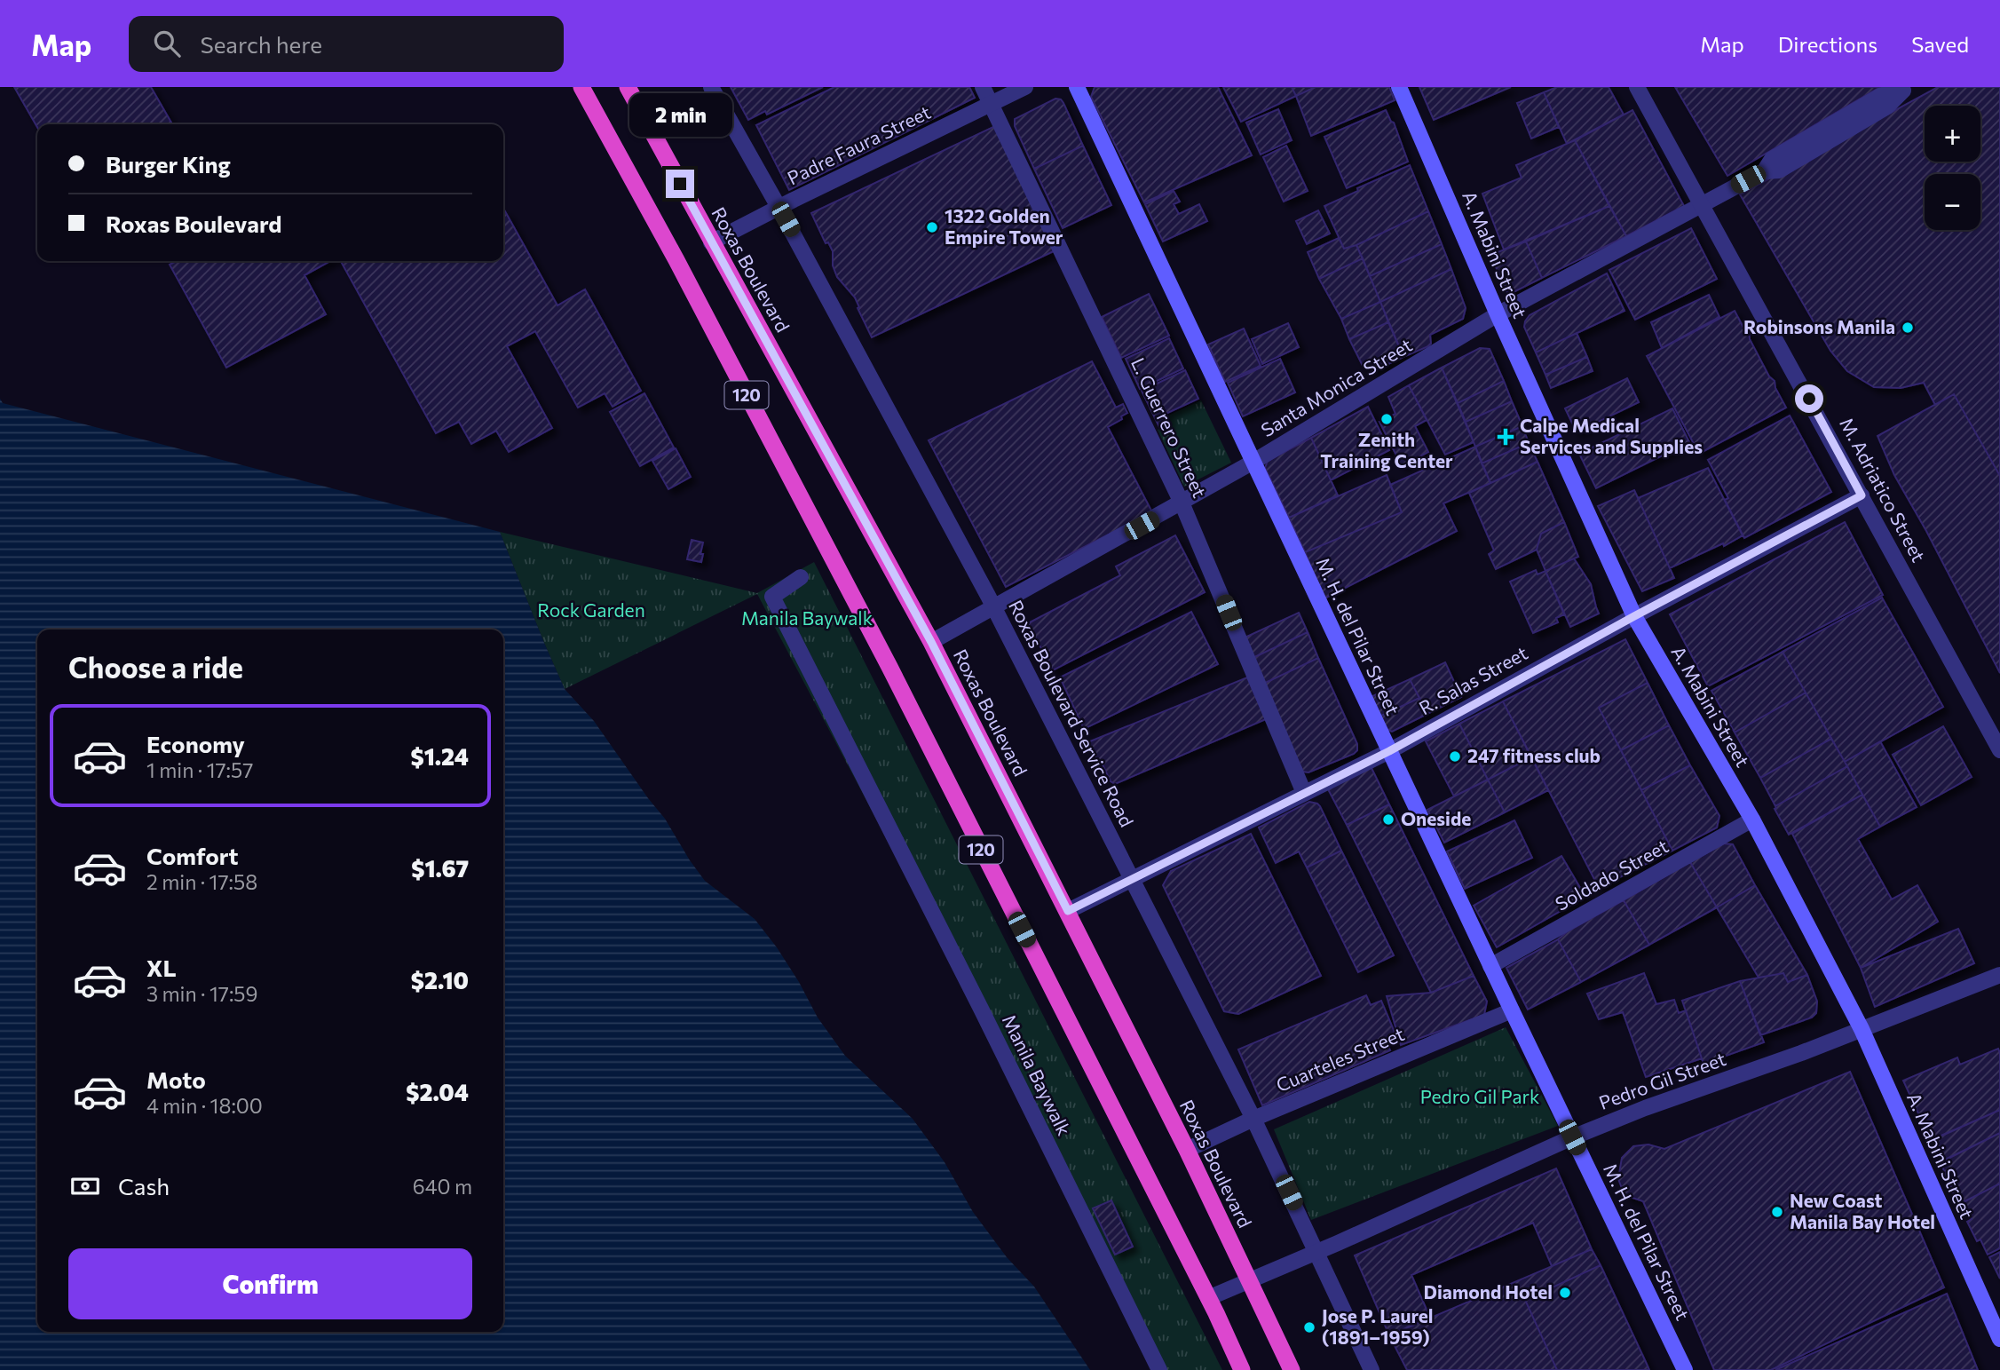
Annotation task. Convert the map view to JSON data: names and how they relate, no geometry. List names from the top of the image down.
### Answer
{
  "streets": {
    "highway": ["Roxas Boulevard", "120"],
    "main road": ["A. Mabini Street", "M. H. del Pilar Street"],
    "street": [
      "Padre Faura Street",
      "Santa Monica Street",
      "L. Guerrero Street",
      "M. Adriatico Street",
      "R. Salas Street",
      "Roxas Boulevard Service Road",
      "Soldado Street",
      "Cuarteles Street",
      "Manila Baywalk",
      "Pedro Gil Street"
    ]
  },
  "crossings": [
    ["Padre Faura Street", "Roxas Boulevard"],
    ["Padre Faura Street", "L. Guerrero Street"],
    ["Padre Faura Street", "Roxas Boulevard Service Road"],
    ["A. Mabini Street", "Santa Monica Street"],
    ["A. Mabini Street", "R. Salas Street"],
    ["A. Mabini Street", "Soldado Street"],
    ["A. Mabini Street", "Pedro Gil Street"],
    ["Roxas Boulevard", "Santa Monica Street"],
    ["Roxas Boulevard", "R. Salas Street"],
    ["Roxas Boulevard", "Cuarteles Street"],
    ["Roxas Boulevard", "Pedro Gil Street"],
    ["Santa Monica Street", "L. Guerrero Street"],
    ["Santa Monica Street", "M. Adriatico Street"],
    ["Santa Monica Street", "M. H. del Pilar Street"],
    ["Santa Monica Street", "Roxas Boulevard Service Road"],
    ["120", "Pedro Gil Street"],
    ["L. Guerrero Street", "R. Salas Street"],
    ["M. Adriatico Street", "R. Salas Street"],
    ["M. H. del Pilar Street", "R. Salas Street"],
    ["M. H. del Pilar Street", "Soldado Street"],
    ["M. H. del Pilar Street", "Cuarteles Street"],
    ["M. H. del Pilar Street", "Pedro Gil Street"],
    ["R. Salas Street", "Roxas Boulevard Service Road"],
    ["Roxas Boulevard Service Road", "Cuarteles Street"],
    ["Roxas Boulevard Service Road", "Pedro Gil Street"]
  ],
  "parks": ["Rock Garden", "Manila Baywalk", "Pedro Gil Park"],
  "places": {
    "other": [
      "1322 Golden Empire Tower",
      "Robinsons Manila",
      "Zenith Training Center",
      "247 fitness club",
      "Oneside",
      "New Coast Manila Bay Hotel",
      "Diamond Hotel",
      "Jose P. Laurel (1891–1959)"
    ],
    "health": ["Calpe Medical Services and Supplies"]
  },
  "page": {
    "header": "Map",
    "search": "Search here",
    "nav": ["Map", "Directions", "Saved"],
    "bubble": "2 min",
    "map_buttons": ["+", "−"],
    "banner": ["Burger King", "Roxas Boulevard"],
    "heading": "Choose a ride",
    "list": [
      {
        "name": "Economy",
        "note": "1 min · 17:57",
        "value": "$1.24"
      },
      {
        "name": "Comfort",
        "note": "2 min · 17:58",
        "value": "$1.67"
      },
      {
        "name": "XL",
        "note": "3 min · 17:59",
        "value": "$2.10"
      },
      {
        "name": "Moto",
        "note": "4 min · 18:00",
        "value": "$2.04"
      }
    ],
    "pay": ["Cash", "640 m"],
    "buttons": "Confirm"
  }
}
